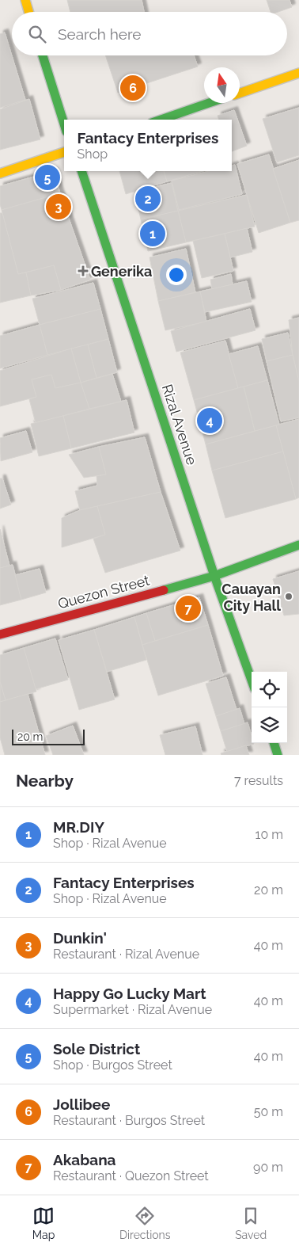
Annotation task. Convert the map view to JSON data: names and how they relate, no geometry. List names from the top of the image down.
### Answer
{
  "streets": {
    "main road": ["Rizal Avenue", "Quezon Street"]
  },
  "crossings": [
    ["Rizal Avenue", "Quezon Street"]
  ],
  "places": {
    "health": ["Generika"],
    "other": ["Cauayan City Hall"]
  },
  "scale_bar": "20 m",
  "north": "top",
  "page": {
    "search": "Search here",
    "pins": [
      "6",
      "5",
      "2",
      "3",
      "1",
      "4",
      "7"
    ],
    "popup": ["Fantacy Enterprises", "Shop"],
    "scale": "20 m",
    "heading": ["Nearby", "7 results"],
    "list": [
      {
        "mark": "1",
        "name": "MR.DIY",
        "note": "Shop · Rizal Avenue",
        "value": "10 m"
      },
      {
        "mark": "2",
        "name": "Fantacy Enterprises",
        "note": "Shop · Rizal Avenue",
        "value": "20 m"
      },
      {
        "mark": "3",
        "name": "Dunkin'",
        "note": "Restaurant · Rizal Avenue",
        "value": "40 m"
      },
      {
        "mark": "4",
        "name": "Happy Go Lucky Mart",
        "note": "Supermarket · Rizal Avenue",
        "value": "40 m"
      },
      {
        "mark": "5",
        "name": "Sole District",
        "note": "Shop · Burgos Street",
        "value": "40 m"
      },
      {
        "mark": "6",
        "name": "Jollibee",
        "note": "Restaurant · Burgos Street",
        "value": "50 m"
      },
      {
        "mark": "7",
        "name": "Akabana",
        "note": "Restaurant · Quezon Street",
        "value": "90 m"
      }
    ],
    "nav": ["Map", "Directions", "Saved"]
  }
}
